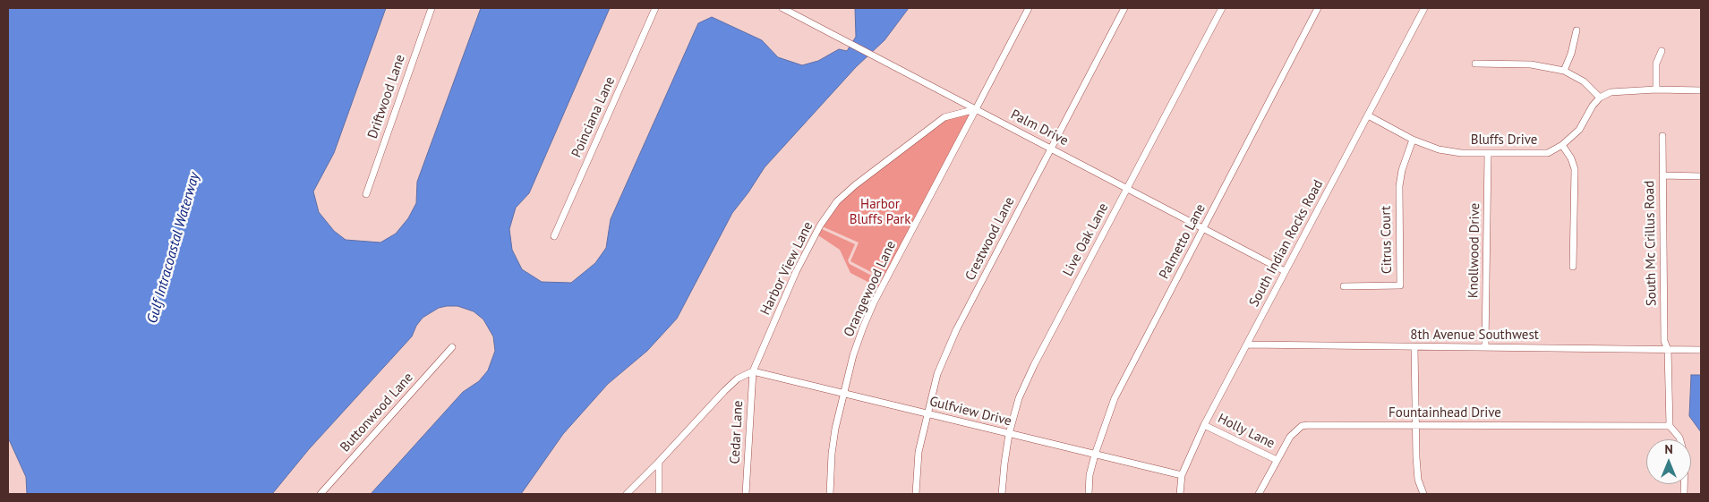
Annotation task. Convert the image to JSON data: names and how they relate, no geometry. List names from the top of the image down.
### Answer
{
  "streets": {
    "street": [
      "Driftwood Lane",
      "Poinciana Lane",
      "Palm Drive",
      "Bluffs Drive",
      "Crestwood Lane",
      "Live Oak Lane",
      "Citrus Court",
      "Palmetto Lane",
      "South Indian Rocks Road",
      "South Mc Crillus Road",
      "Knollwood Drive",
      "Harbor View Lane",
      "Orangewood Lane",
      "8th Avenue Southwest",
      "Gulfview Drive",
      "Buttonwood Lane",
      "Fountainhead Drive",
      "Holly Lane",
      "Cedar Lane"
    ]
  },
  "crossings": [
    ["Palm Drive", "Crestwood Lane"],
    ["Palm Drive", "Live Oak Lane"],
    ["Palm Drive", "Palmetto Lane"],
    ["Palm Drive", "South Indian Rocks Road"],
    ["Palm Drive", "Harbor View Lane"],
    ["Palm Drive", "Orangewood Lane"],
    ["Bluffs Drive", "Citrus Court"],
    ["Bluffs Drive", "South Indian Rocks Road"],
    ["Bluffs Drive", "Knollwood Drive"],
    ["Crestwood Lane", "Gulfview Drive"],
    ["Live Oak Lane", "Gulfview Drive"],
    ["Palmetto Lane", "Gulfview Drive"],
    ["South Indian Rocks Road", "8th Avenue Southwest"],
    ["South Indian Rocks Road", "Gulfview Drive"],
    ["South Indian Rocks Road", "Holly Lane"],
    ["South Mc Crillus Road", "8th Avenue Southwest"],
    ["South Mc Crillus Road", "Fountainhead Drive"],
    ["Knollwood Drive", "8th Avenue Southwest"],
    ["Harbor View Lane", "Orangewood Lane"],
    ["Harbor View Lane", "Gulfview Drive"],
    ["Harbor View Lane", "Cedar Lane"],
    ["Orangewood Lane", "Gulfview Drive"],
    ["Gulfview Drive", "Cedar Lane"],
    ["Fountainhead Drive", "Holly Lane"]
  ],
  "water": ["Gulf Intracoastal Waterway"],
  "parks": ["Harbor Bluffs Park"],
  "north": "top"
}
